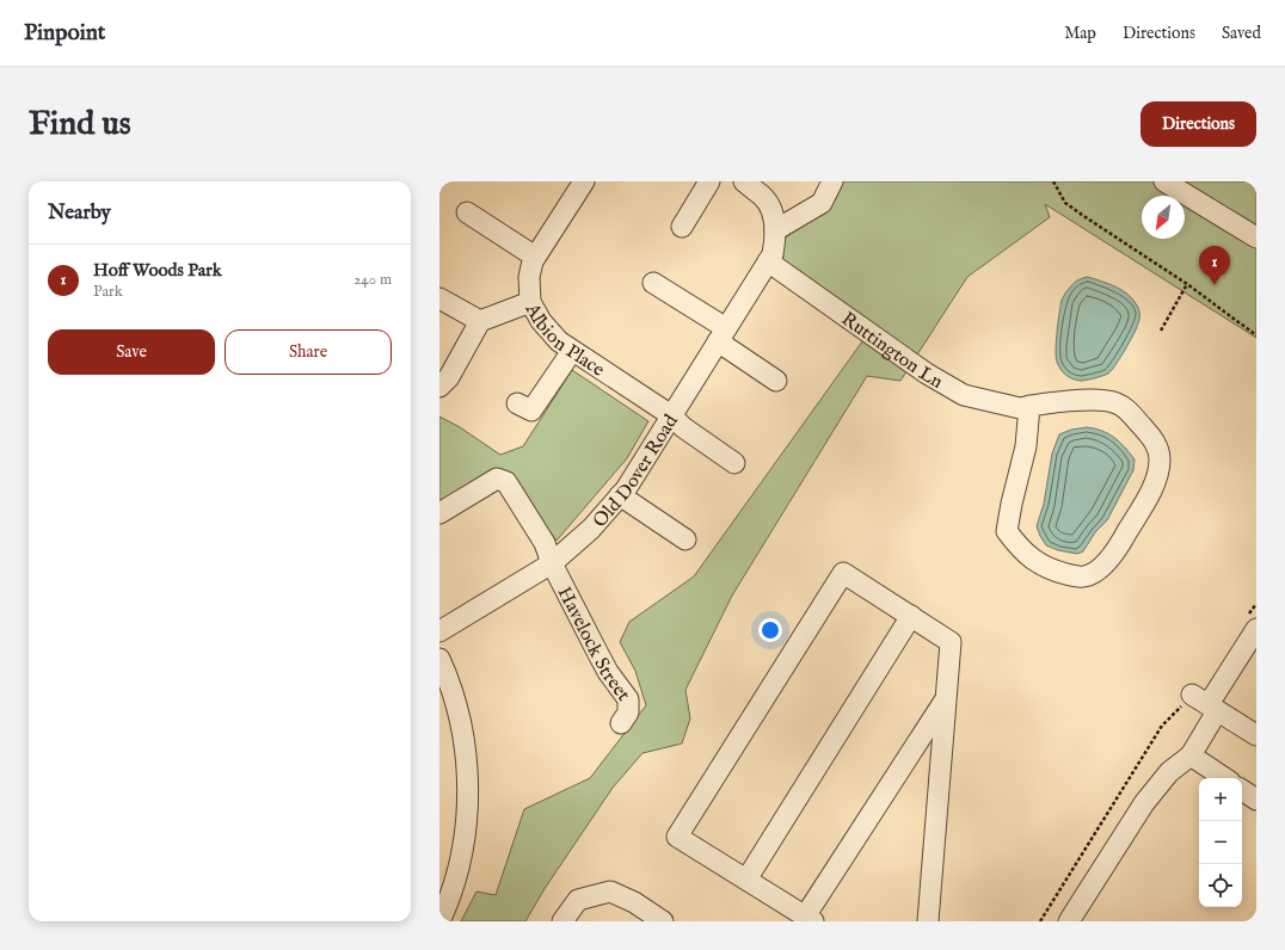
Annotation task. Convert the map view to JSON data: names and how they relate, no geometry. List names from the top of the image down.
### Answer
{
  "streets": {
    "street": [
      "Albion Place",
      "Ruttington Ln",
      "Old Dover Road",
      "Havelock Street"
    ]
  },
  "crossings": [
    ["Albion Place", "Old Dover Road"],
    ["Ruttington Ln", "Old Dover Road"],
    ["Old Dover Road", "Havelock Street"]
  ],
  "north": "bottom left",
  "page": {
    "header": "Pinpoint",
    "nav": ["Map", "Directions", "Saved"],
    "buttons": [
      "Directions",
      ["Save", "Share"]
    ],
    "title": "Find us",
    "heading": "Nearby",
    "list": [
      {
        "mark": "1",
        "name": "Hoff Woods Park",
        "note": "Park",
        "value": "240 m"
      }
    ],
    "pins": "1",
    "map_buttons": ["+", "−"]
  }
}
